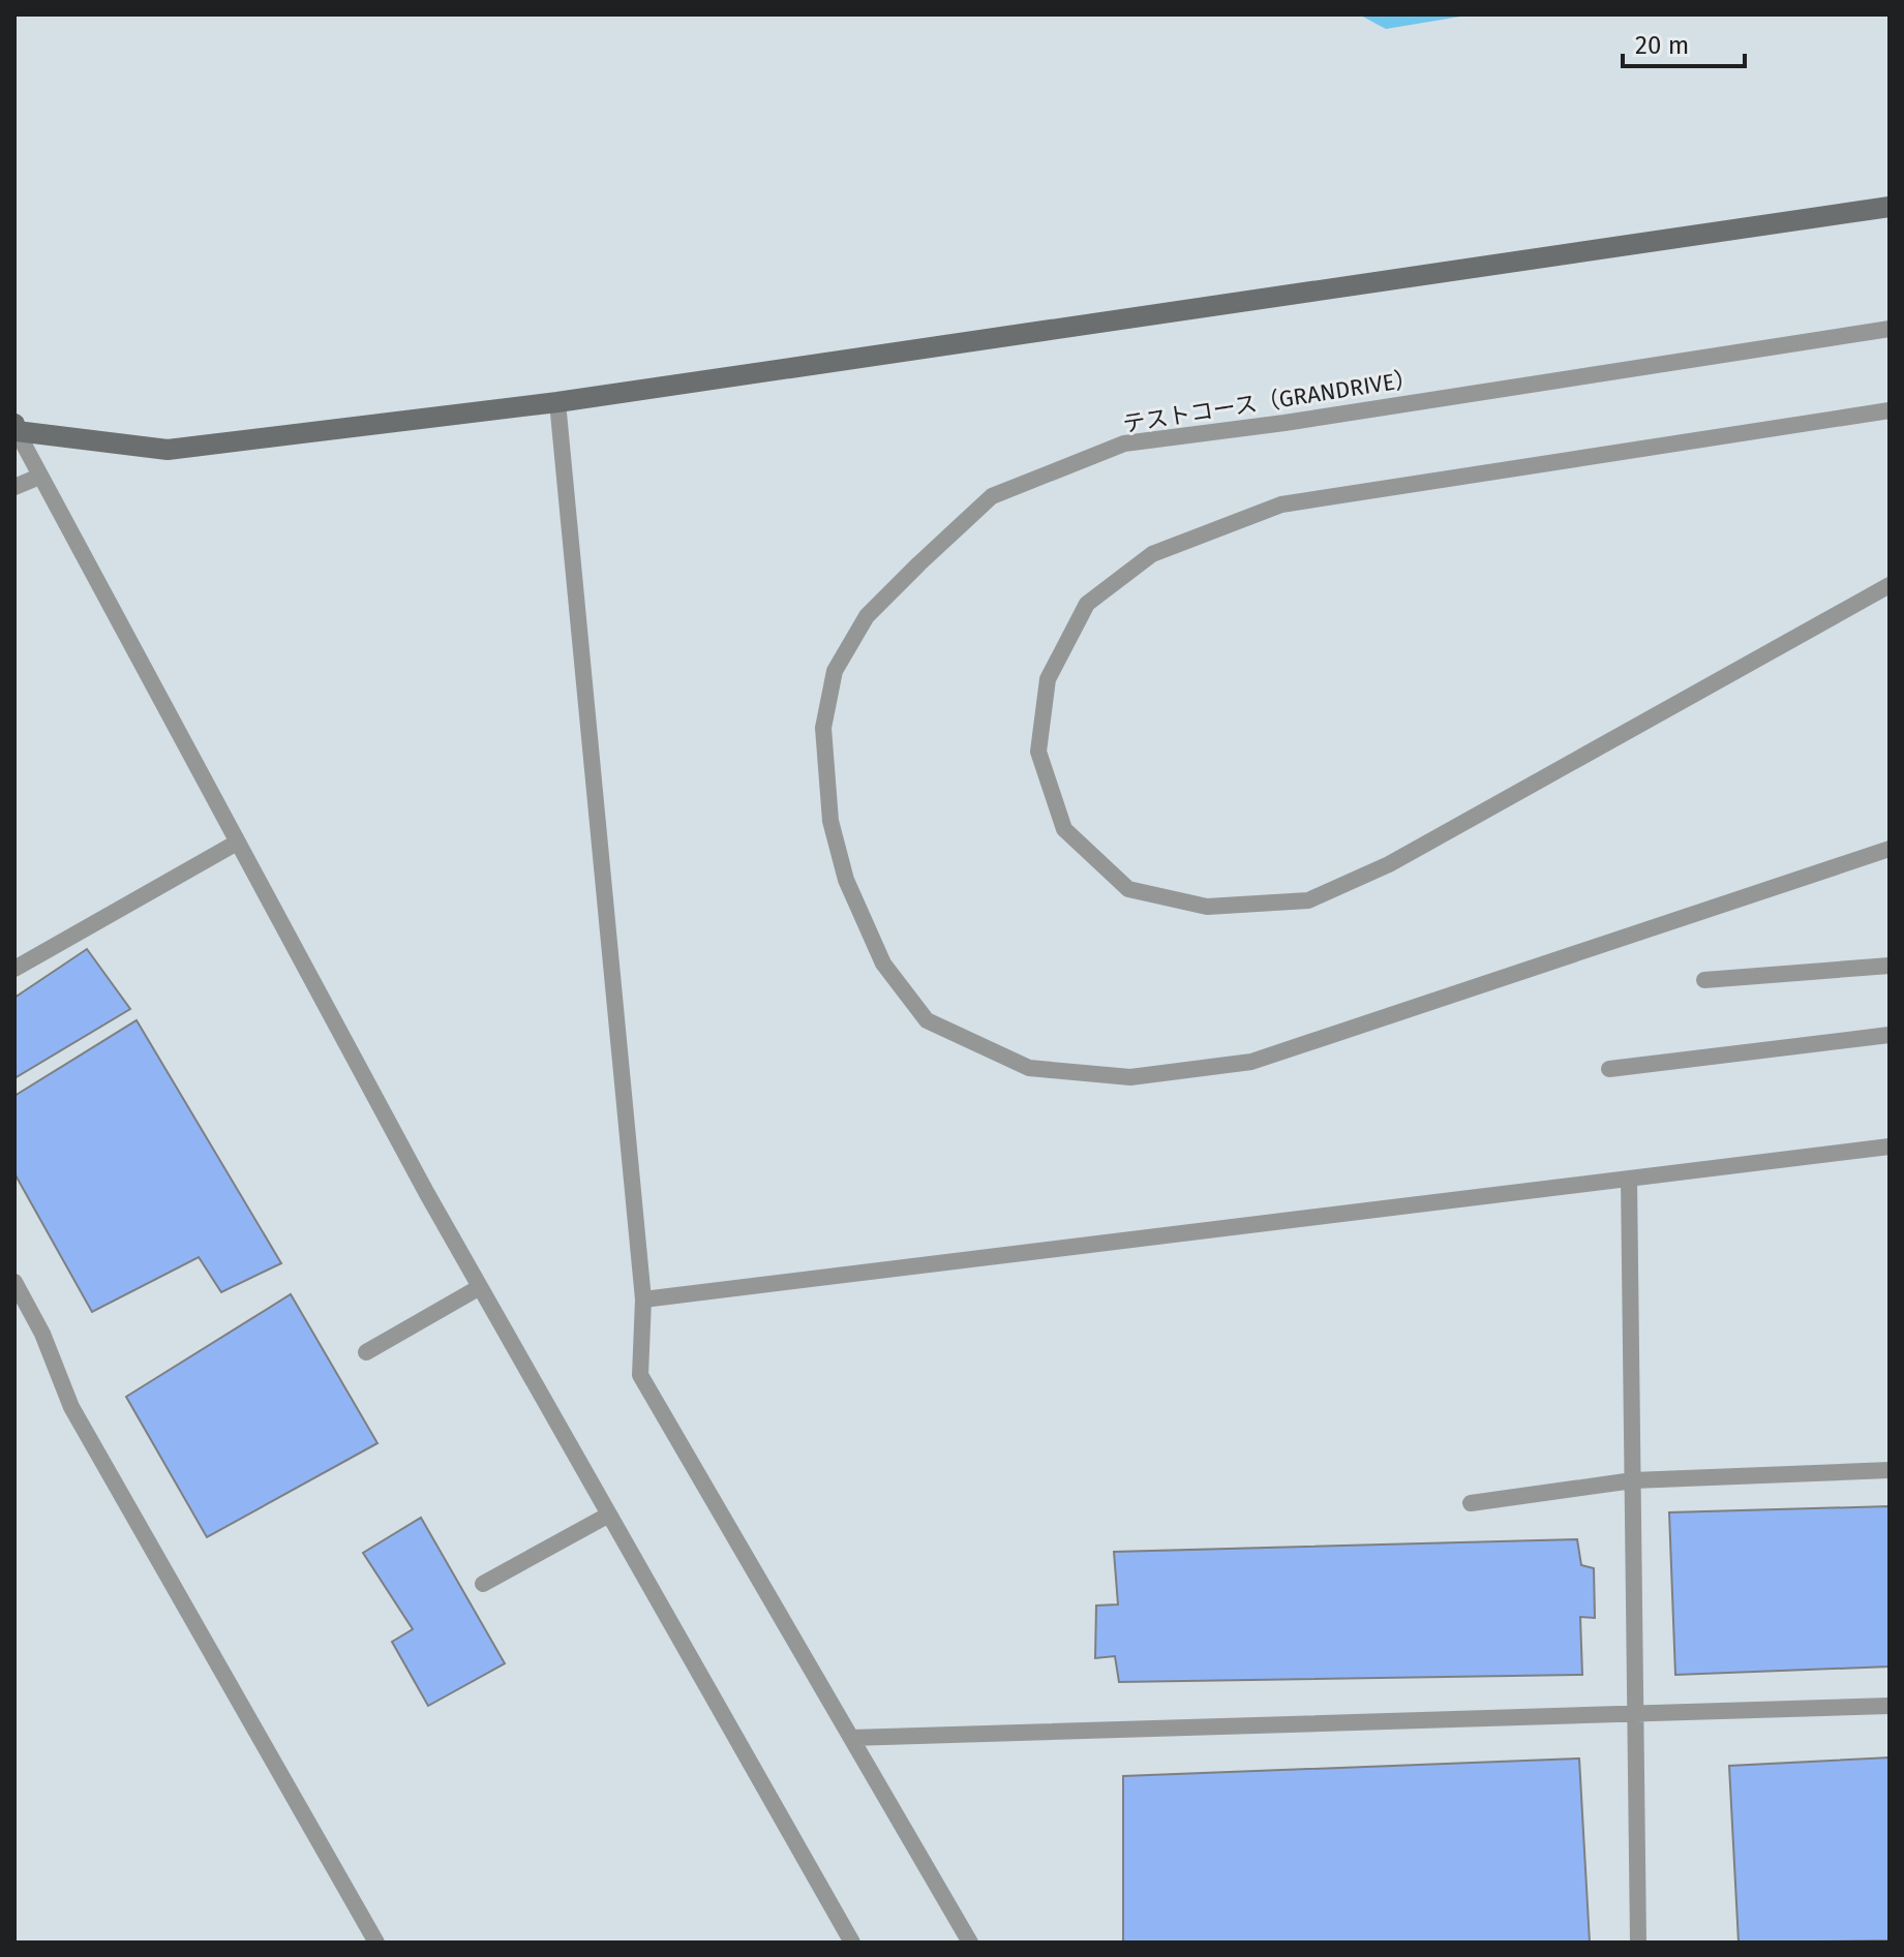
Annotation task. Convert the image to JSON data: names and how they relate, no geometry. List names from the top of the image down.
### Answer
{
  "streets": {
    "lane": ["テストコース（GRANDRIVE）"]
  },
  "scale_bar": "20 m"
}
